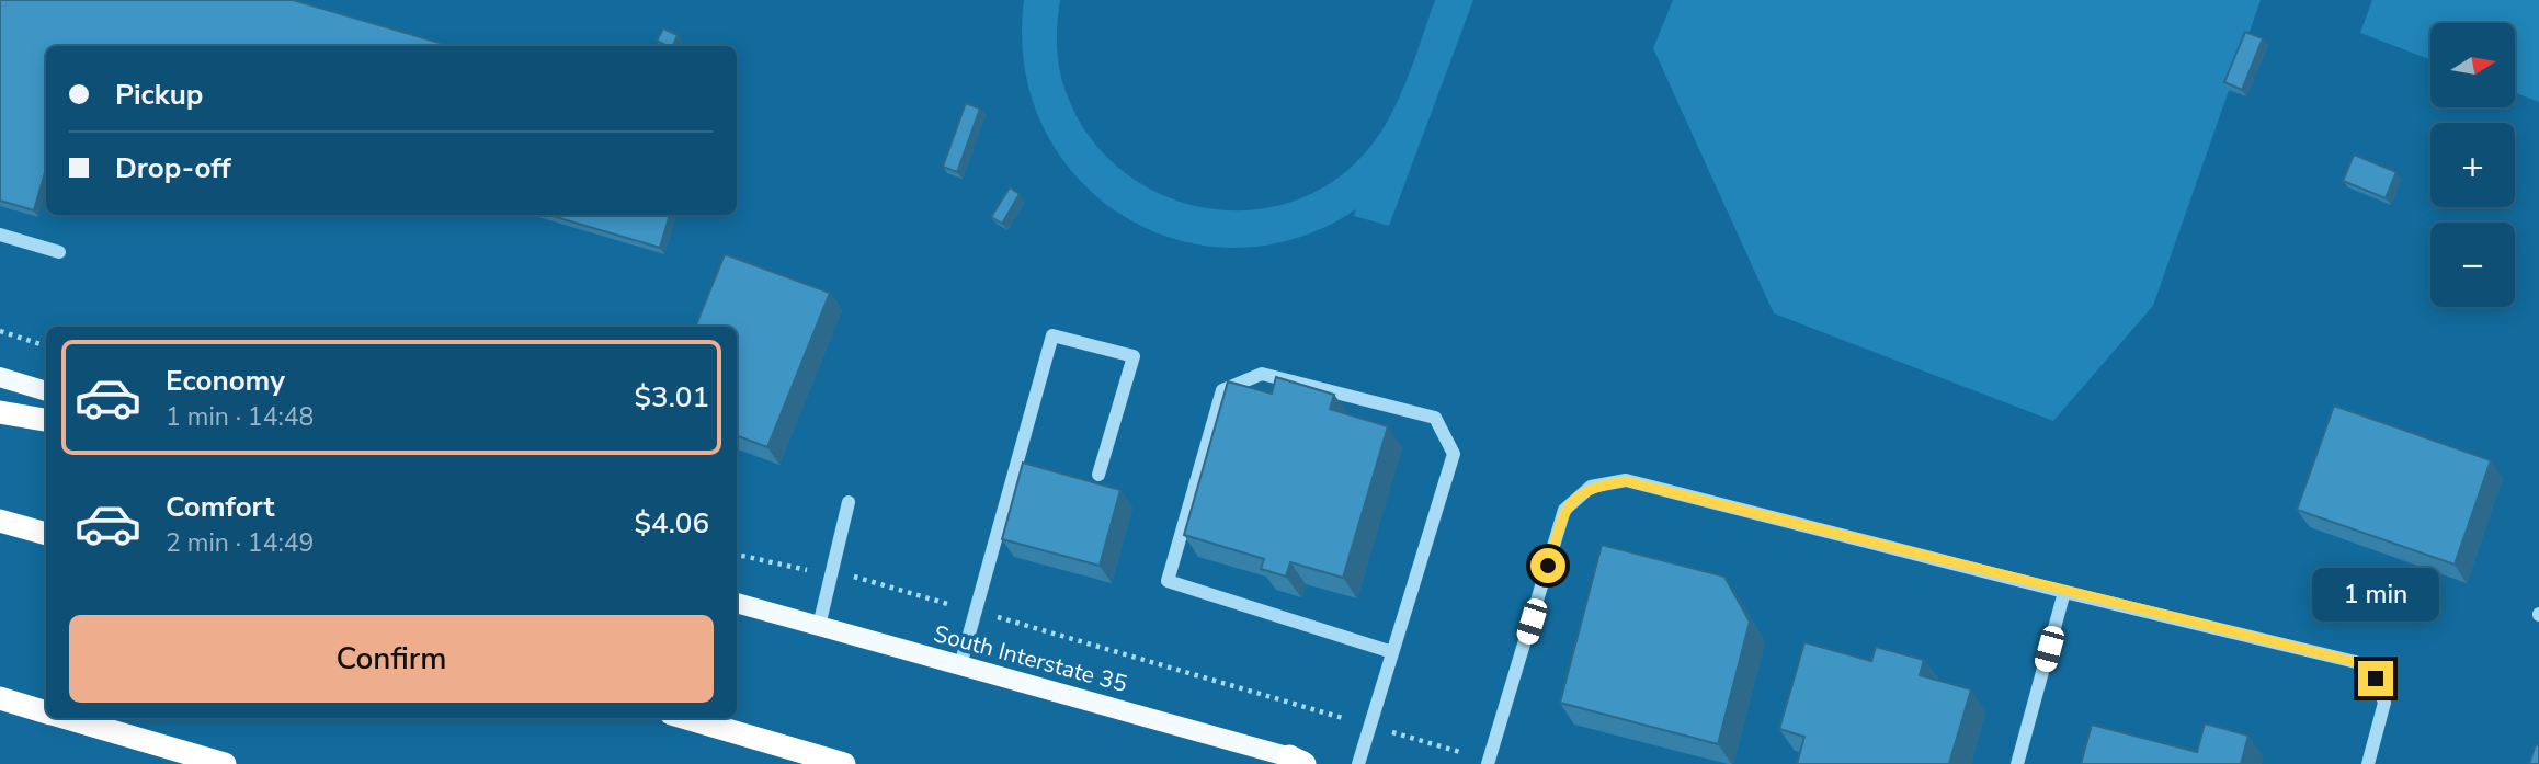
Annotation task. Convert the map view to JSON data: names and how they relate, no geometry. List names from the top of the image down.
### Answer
{
  "streets": {
    "main road": ["South Interstate 35"]
  },
  "north": "right",
  "page": {
    "map_buttons": ["+", "−"],
    "banner": ["Pickup", "Drop-off"],
    "list": [
      {
        "name": "Economy",
        "note": "1 min · 14:48",
        "value": "$3.01"
      },
      {
        "name": "Comfort",
        "note": "2 min · 14:49",
        "value": "$4.06"
      }
    ],
    "bubble": "1 min",
    "buttons": "Confirm"
  }
}
